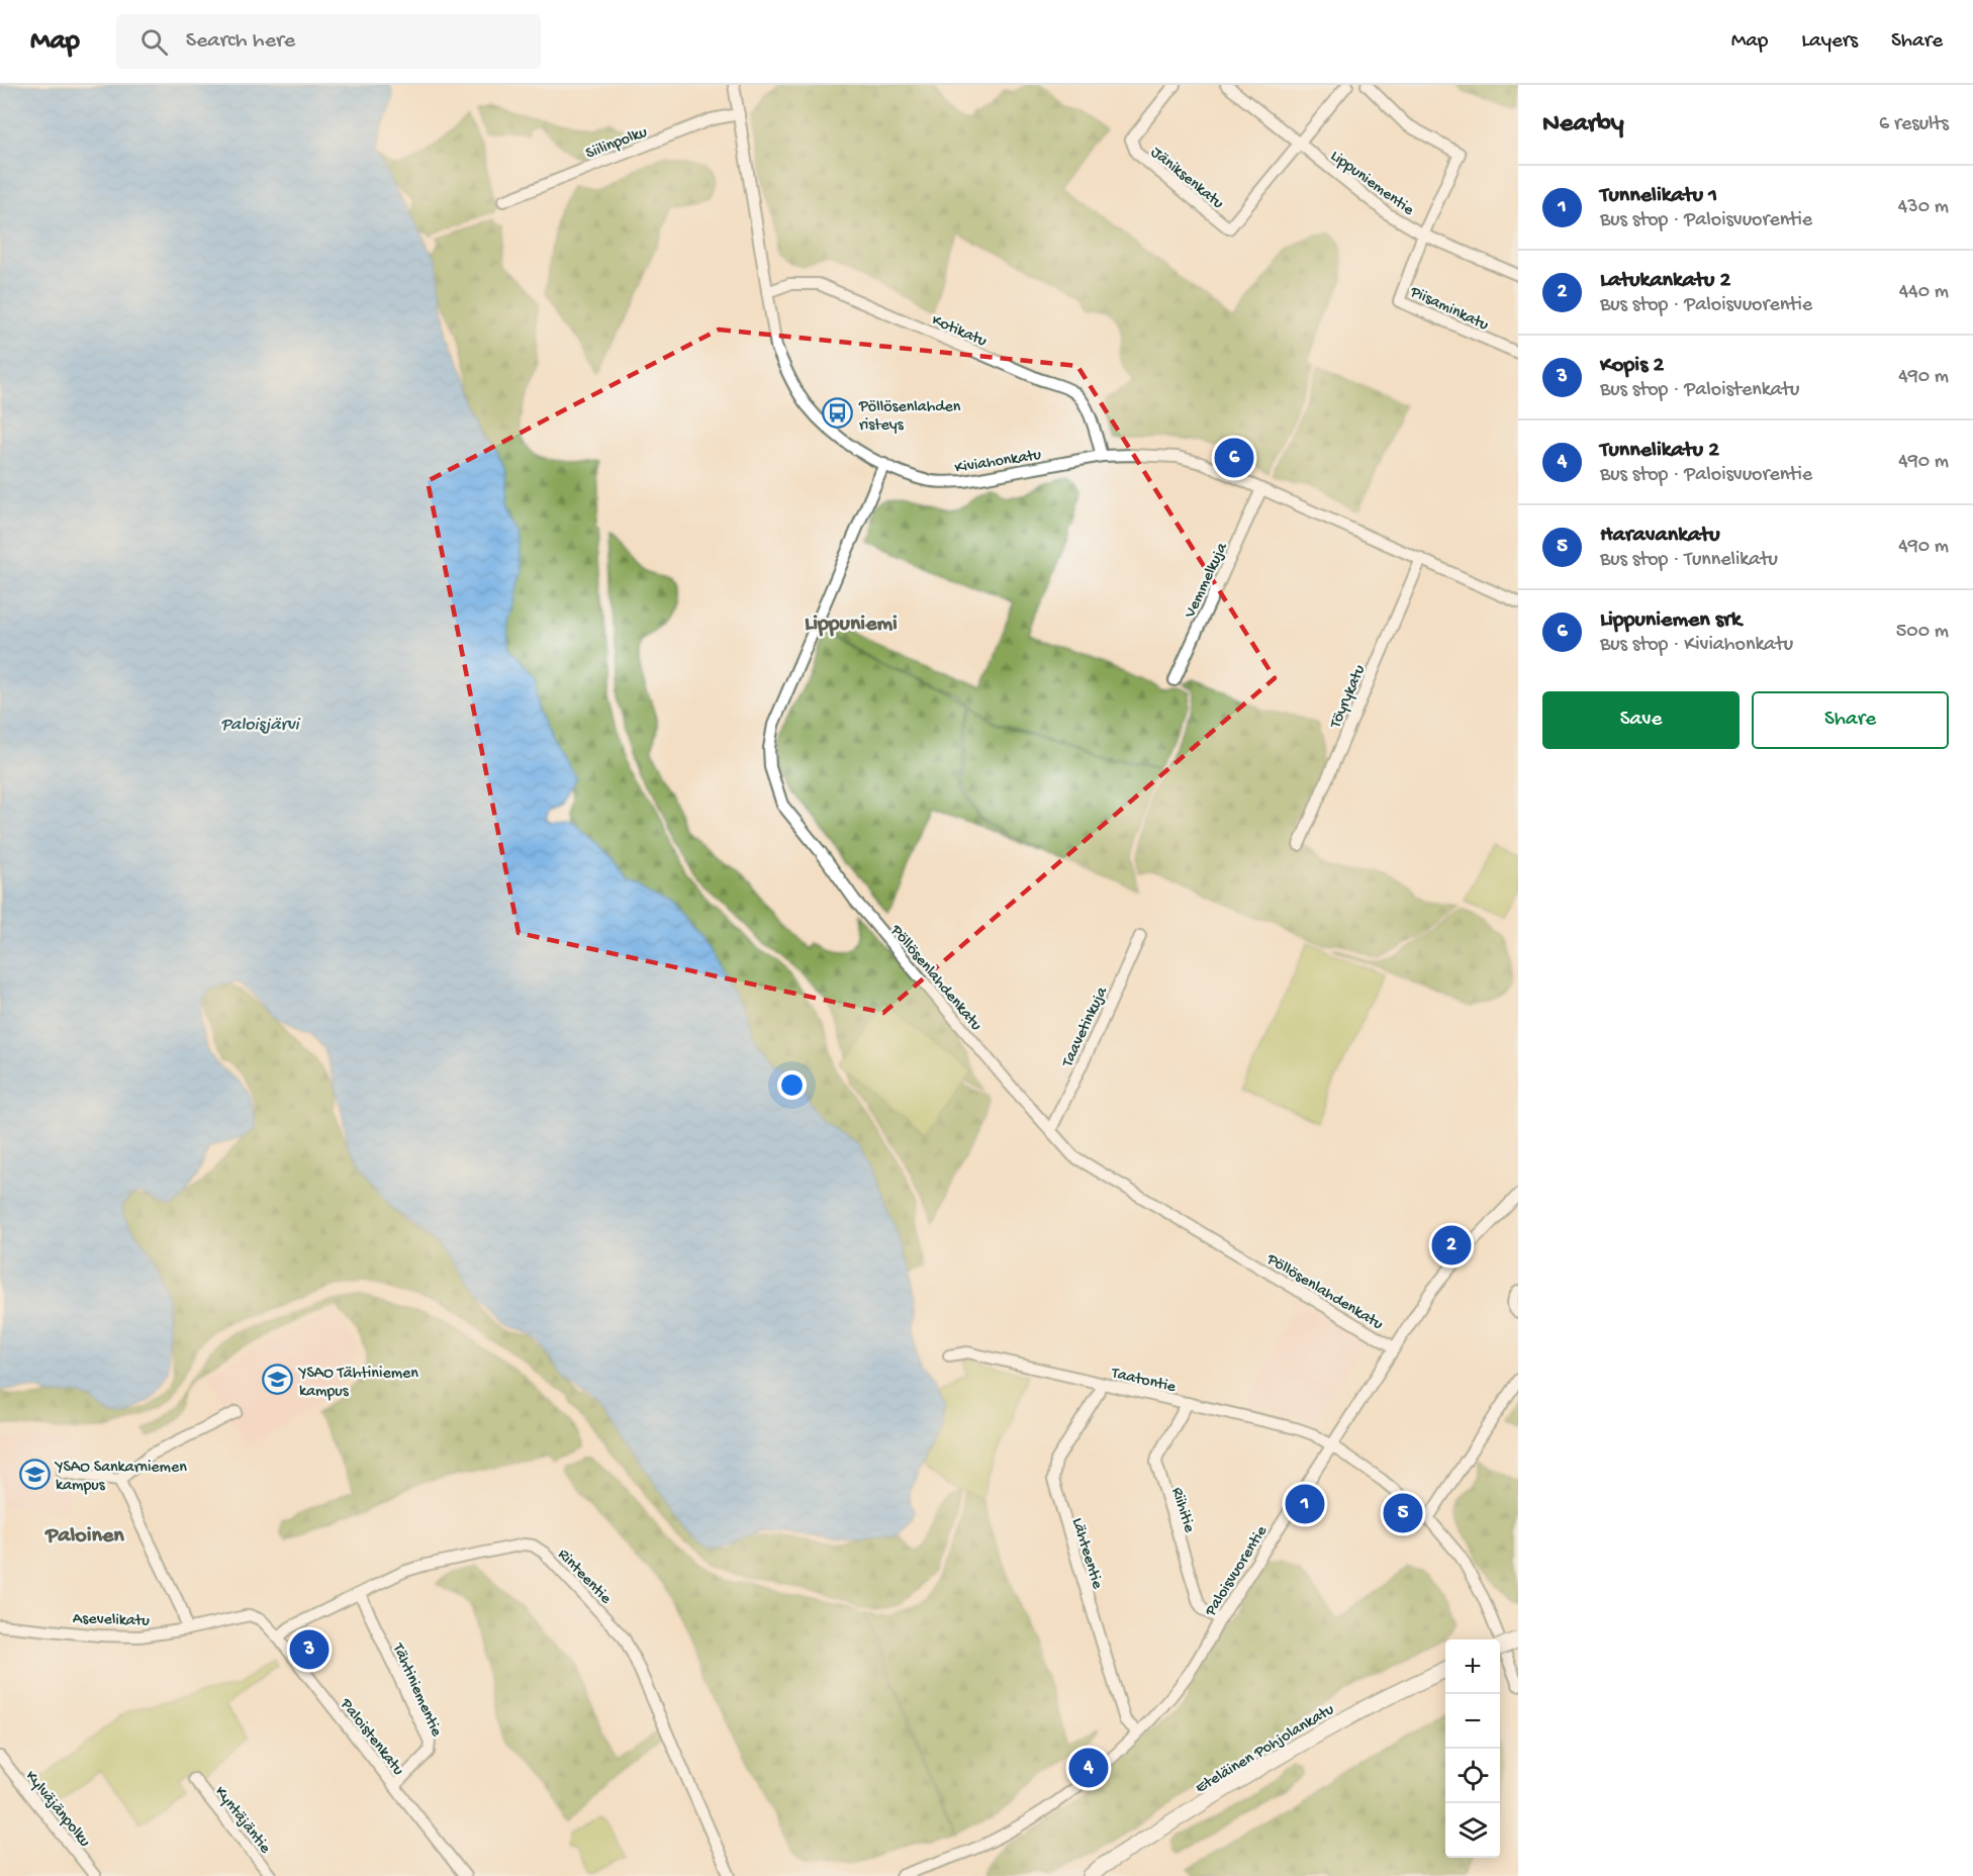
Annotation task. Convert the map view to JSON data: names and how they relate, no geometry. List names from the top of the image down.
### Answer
{
  "streets": {
    "main road": ["Eteläinen Pohjolankatu"],
    "street": [
      "Siilinpolku",
      "Jäniksenkatu",
      "Lippuniementie",
      "Piisaminkatu",
      "Kotikatu",
      "Kiviahonkatu",
      "Vemmelkuja",
      "Töyrykatu",
      "Pöllösenlahdenkatu",
      "Taavetinkuja",
      "Taatontie",
      "Riihitie",
      "Lähteentie",
      "Paloisvuorentie",
      "Rinteentie",
      "Asevelikatu",
      "Tähtiniementie",
      "Paloistenkatu",
      "Kylväjänpolku",
      "Kyntäjäntie"
    ]
  },
  "crossings": [
    ["Siilinpolku", "Kiviahonkatu"],
    ["Jäniksenkatu", "Lippuniementie"],
    ["Lippuniementie", "Piisaminkatu"],
    ["Kotikatu", "Kiviahonkatu"],
    ["Kiviahonkatu", "Vemmelkuja"],
    ["Kiviahonkatu", "Töyrykatu"],
    ["Kiviahonkatu", "Pöllösenlahdenkatu"],
    ["Pöllösenlahdenkatu", "Taavetinkuja"],
    ["Pöllösenlahdenkatu", "Paloisvuorentie"],
    ["Taatontie", "Riihitie"],
    ["Taatontie", "Lähteentie"],
    ["Taatontie", "Paloisvuorentie"],
    ["Riihitie", "Paloisvuorentie"],
    ["Lähteentie", "Paloisvuorentie"],
    ["Rinteentie", "Tähtiniementie"],
    ["Rinteentie", "Paloistenkatu"],
    ["Asevelikatu", "Paloistenkatu"],
    ["Tähtiniementie", "Paloistenkatu"]
  ],
  "districts": ["Lippuniemi", "Paloinen"],
  "water": ["Paloisjärvi"],
  "places": {
    "bus stop": ["Pöllösenlahden risteys"],
    "school or university": ["YSAO Tähtiniemen kampus", "YSAO Sankarniemen kampus"]
  },
  "page": {
    "header": "Map",
    "search": "Search here",
    "nav": ["Map", "Layers", "Share"],
    "heading": ["Nearby", "6 results"],
    "list": [
      {
        "mark": "1",
        "name": "Tunnelikatu 1",
        "note": "Bus stop · Paloisvuorentie",
        "value": "430 m"
      },
      {
        "mark": "2",
        "name": "Latukankatu 2",
        "note": "Bus stop · Paloisvuorentie",
        "value": "440 m"
      },
      {
        "mark": "3",
        "name": "Kopis 2",
        "note": "Bus stop · Paloistenkatu",
        "value": "490 m"
      },
      {
        "mark": "4",
        "name": "Tunnelikatu 2",
        "note": "Bus stop · Paloisvuorentie",
        "value": "490 m"
      },
      {
        "mark": "5",
        "name": "Haravankatu",
        "note": "Bus stop · Tunnelikatu",
        "value": "490 m"
      },
      {
        "mark": "6",
        "name": "Lippuniemen srk",
        "note": "Bus stop · Kiviahonkatu",
        "value": "500 m"
      }
    ],
    "pins": [
      "6",
      "2",
      "1",
      "5",
      "3",
      "4"
    ],
    "buttons": ["Save", "Share"],
    "map_buttons": ["+", "−"]
  }
}
